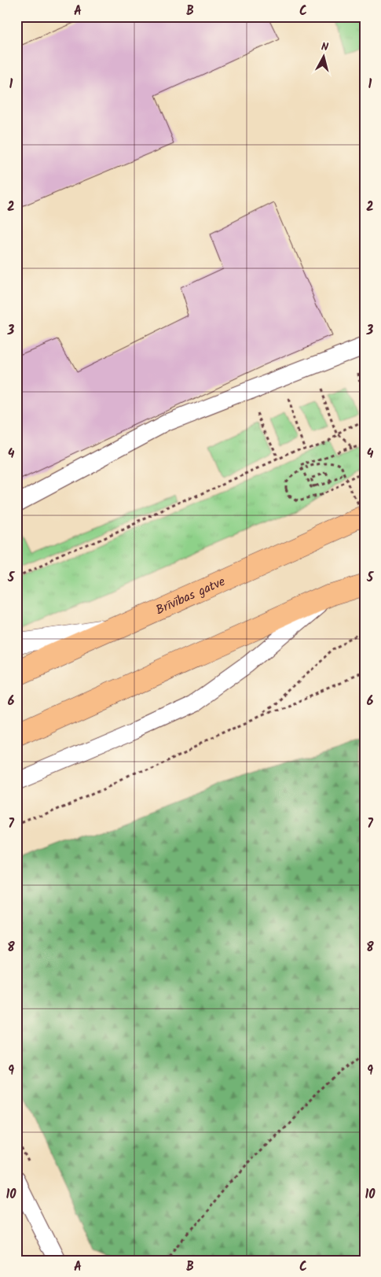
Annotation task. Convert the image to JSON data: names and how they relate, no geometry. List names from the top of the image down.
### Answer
{
  "streets": {
    "highway": ["Brīvības gatve"]
  },
  "north": "top",
  "grid": {
    "columns": ["A", "B", "C"],
    "rows": [
      "1",
      "2",
      "3",
      "4",
      "5",
      "6",
      "7",
      "8",
      "9",
      "10"
    ]
  }
}
